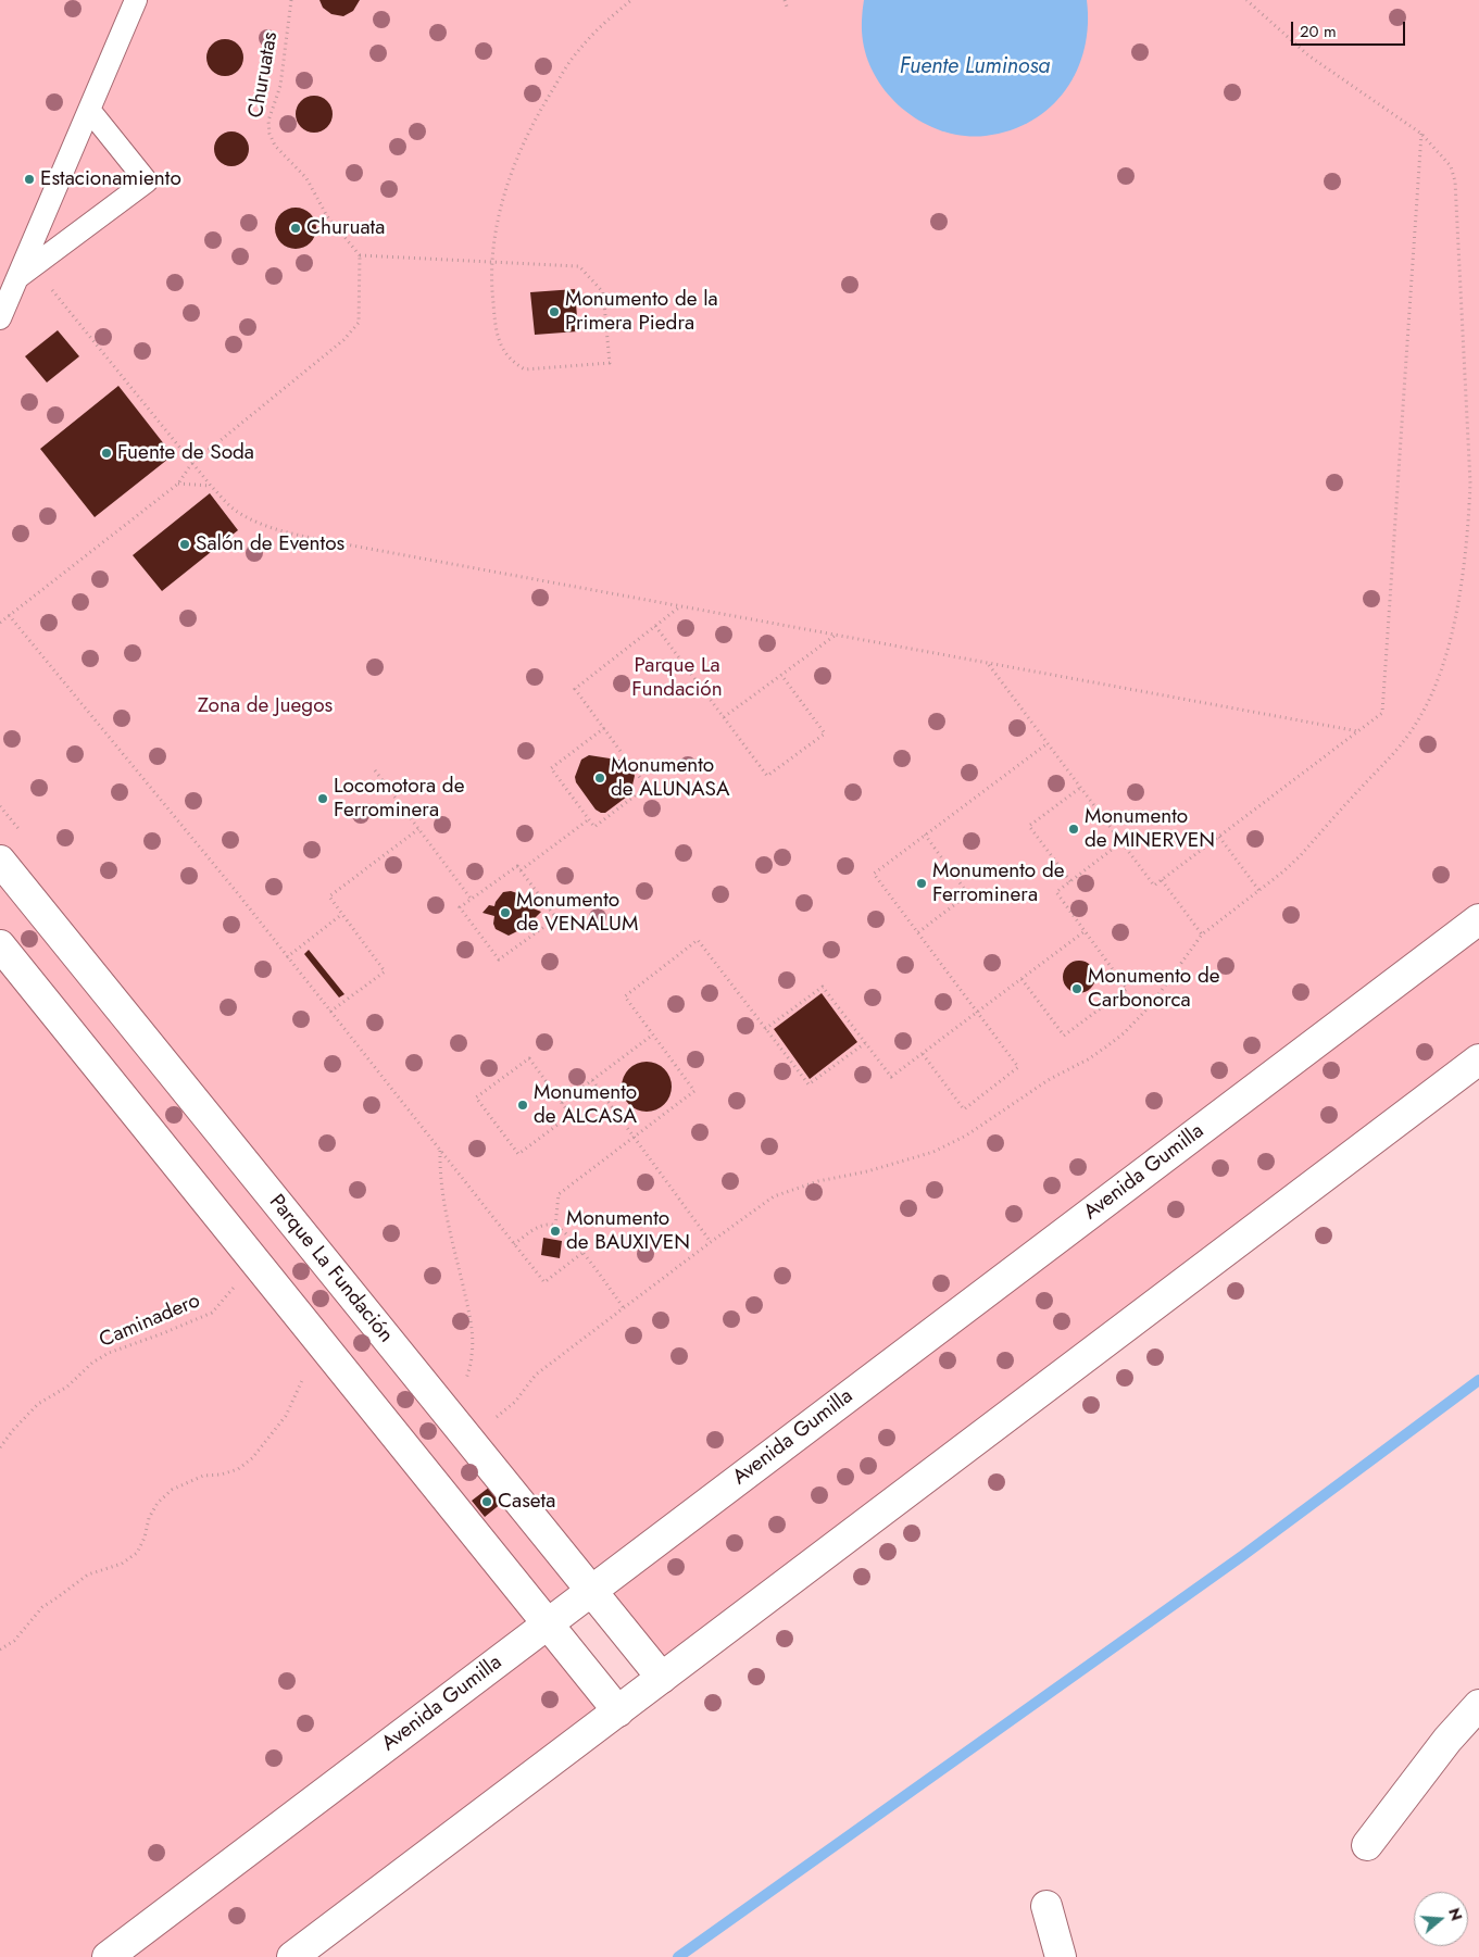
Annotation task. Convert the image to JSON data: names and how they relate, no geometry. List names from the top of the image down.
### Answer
{
  "streets": {
    "main road": ["Avenida Gumilla", "Parque La Fundación"],
    "path": ["Churuatas", "Caminadero"]
  },
  "crossings": [
    ["Avenida Gumilla", "Parque La Fundación"]
  ],
  "water": ["Fuente Luminosa"],
  "parks": ["Parque La Fundación", "Zona de Juegos"],
  "places": [
    "Estacionamiento",
    "Churuata",
    "Monumento de la Primera Piedra",
    "Fuente de Soda",
    "Salón de Eventos",
    "Monumento de ALUNASA",
    "Locomotora de Ferrominera",
    "Monumento de MINERVEN",
    "Monumento de Ferrominera",
    "Monumento de VENALUM",
    "Monumento de Carbonorca",
    "Monumento de ALCASA",
    "Monumento de BAUXIVEN",
    "Caseta"
  ],
  "scale_bar": "20 m",
  "north": "right"
}
